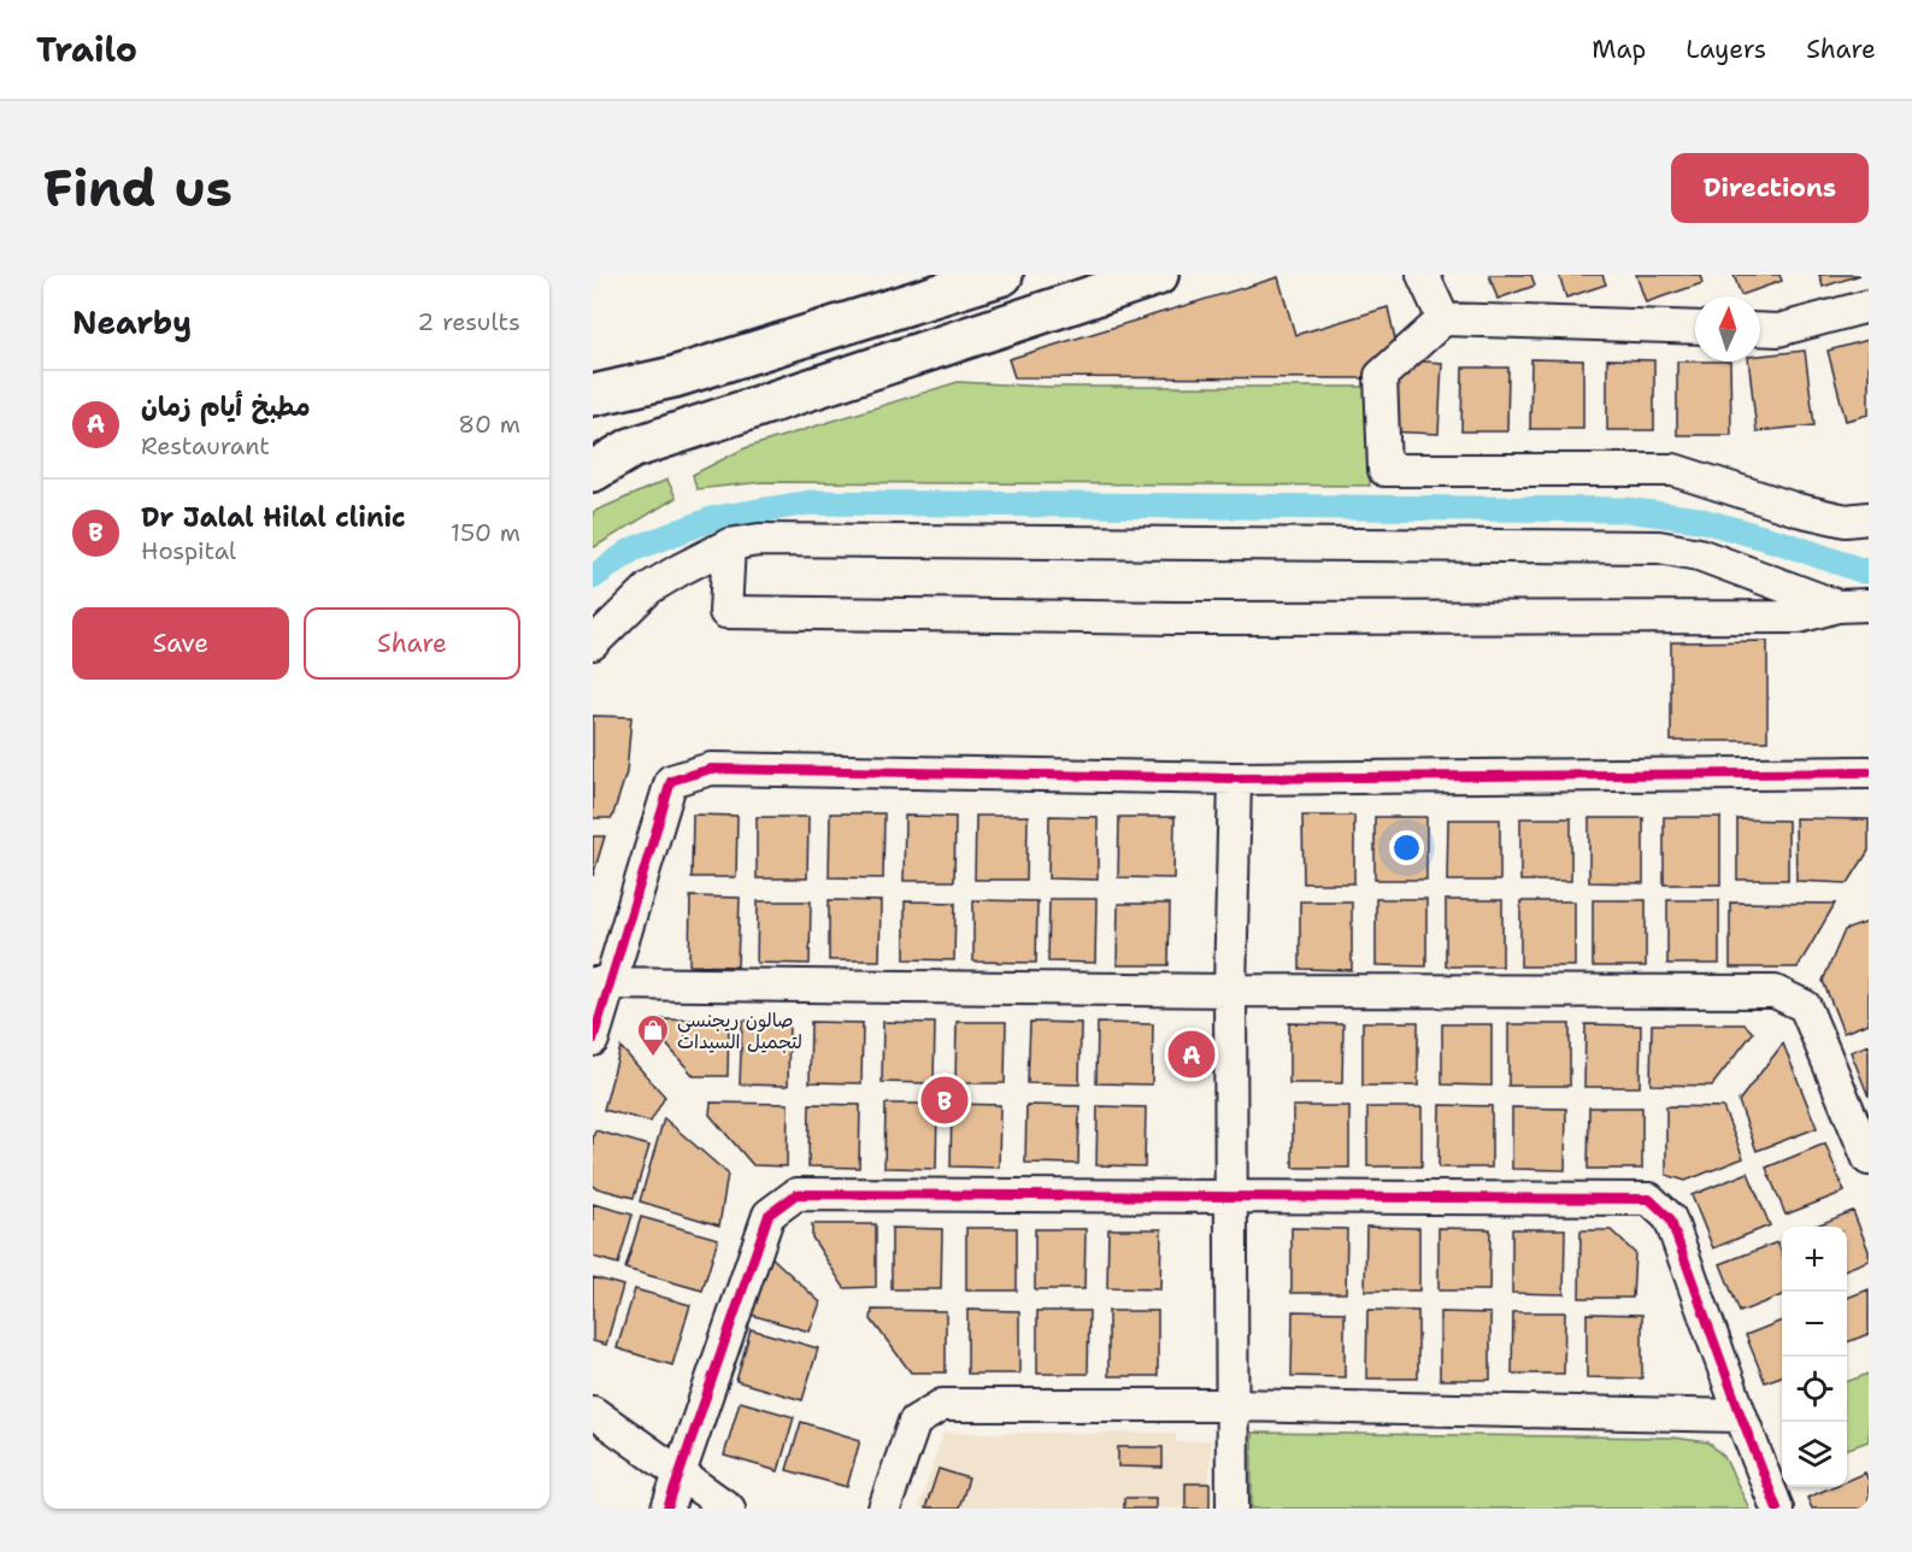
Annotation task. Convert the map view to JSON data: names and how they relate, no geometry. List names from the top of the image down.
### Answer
{
  "places": {
    "shop": ["صالون ريجنسي لتجميل السيدات"]
  },
  "north": "top",
  "page": {
    "header": "Trailo",
    "nav": ["Map", "Layers", "Share"],
    "buttons": [
      "Directions",
      ["Save", "Share"]
    ],
    "title": "Find us",
    "heading": ["Nearby", "2 results"],
    "list": [
      {
        "mark": "A",
        "name": "مطبخ أيام زمان",
        "note": "Restaurant",
        "value": "80 m"
      },
      {
        "mark": "B",
        "name": "Dr Jalal Hilal clinic",
        "note": "Hospital",
        "value": "150 m"
      }
    ],
    "pins": ["A", "B"],
    "map_buttons": ["+", "−"]
  }
}
